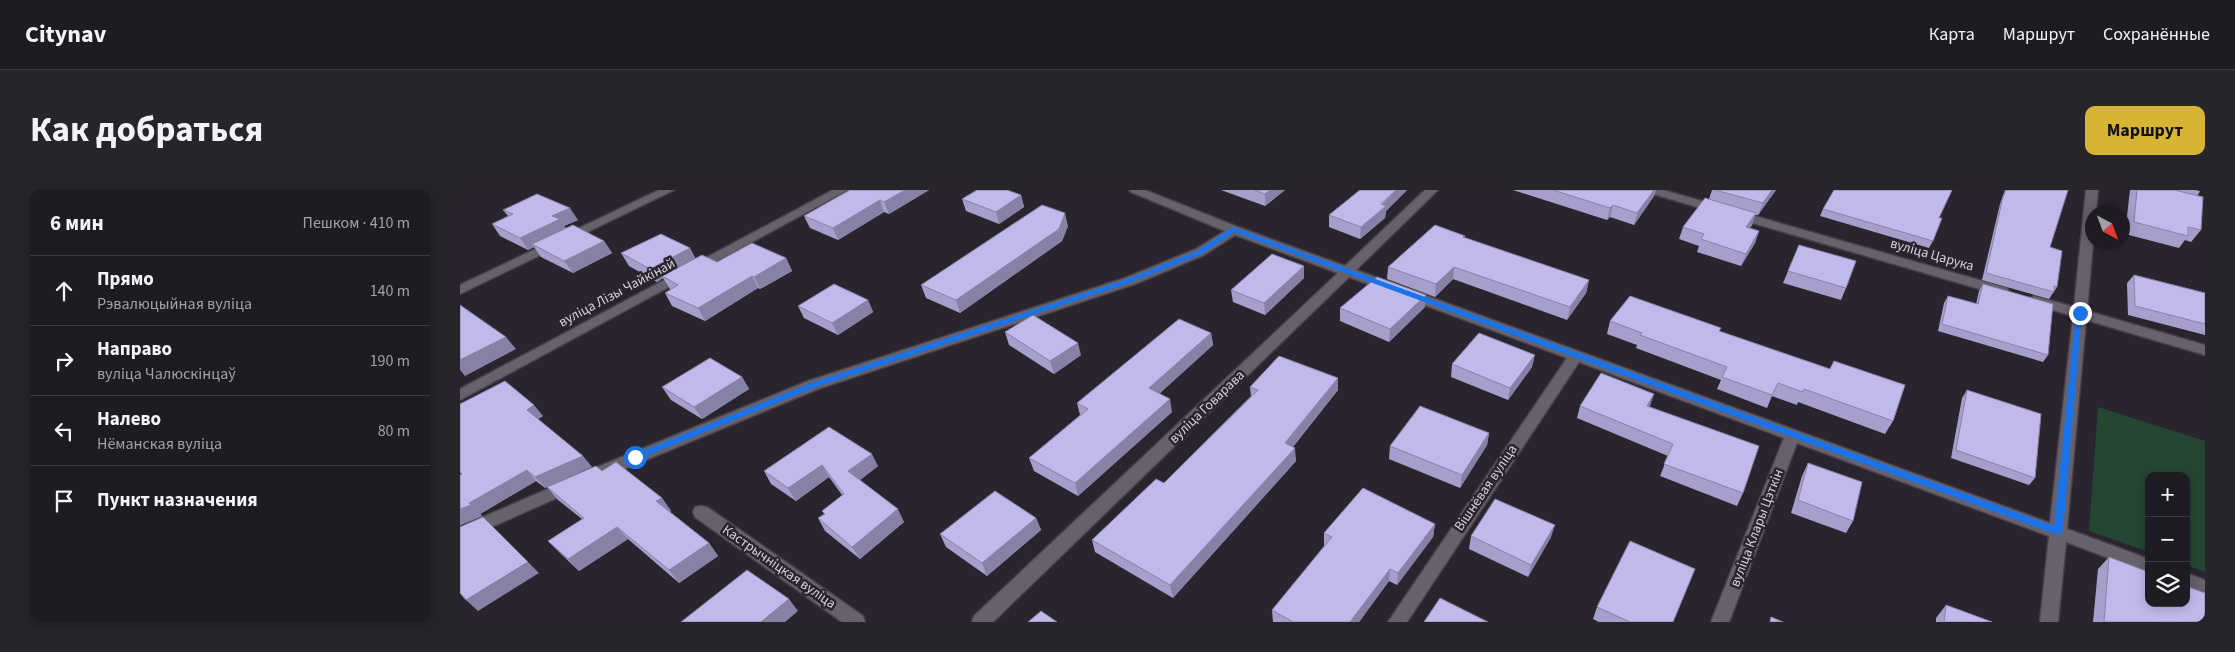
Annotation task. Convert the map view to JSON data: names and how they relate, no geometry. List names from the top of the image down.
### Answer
{
  "streets": {
    "street": [
      "вуліца Царука",
      "вуліца Лізы Чайкінай",
      "вуліца Говарава",
      "Вішнёвая вуліца",
      "вуліца Клары Цэткін",
      "Кастрычніцкая вуліца"
    ]
  },
  "north": "bottom right",
  "page": {
    "header": "Citynav",
    "nav": ["Карта", "Маршрут", "Сохранённые"],
    "title": "Как добраться",
    "buttons": "Маршрут",
    "heading": ["6 мин", "Пешком · 410 m"],
    "list": [
      ["Прямо", "Рэвалюцыйная вуліца", "140 m"],
      ["Направо", "вуліца Чалюскінцаў", "190 m"],
      ["Налево", "Нёманская вуліца", "80 m"],
      "Пункт назначения"
    ],
    "map_buttons": ["+", "−"]
  }
}
